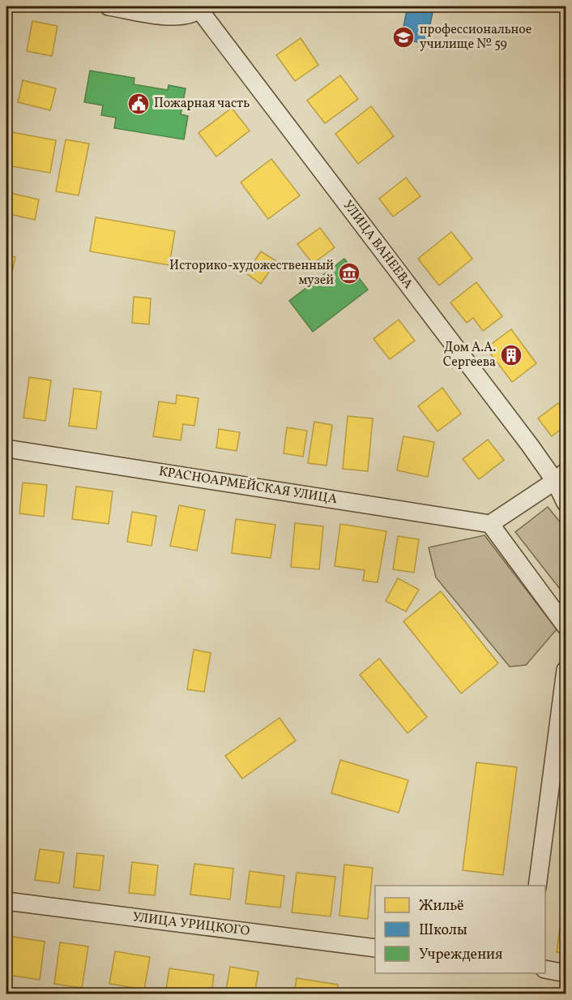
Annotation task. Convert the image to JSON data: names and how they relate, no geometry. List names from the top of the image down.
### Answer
{
  "streets": {
    "street": ["УЛИЦА ВАНЕЕВА", "КРАСНОАРМЕЙСКАЯ УЛИЦА", "УЛИЦА УРИЦКОГО"]
  },
  "places": {
    "school or university": ["профессиональное училище № 59"],
    "public building": ["Пожарная часть"],
    "museum": ["Историко-художественный музей"],
    "building": ["Дом А.А. Сергеева"]
  },
  "legend": ["Жильё", "Школы", "Учреждения"]
}
